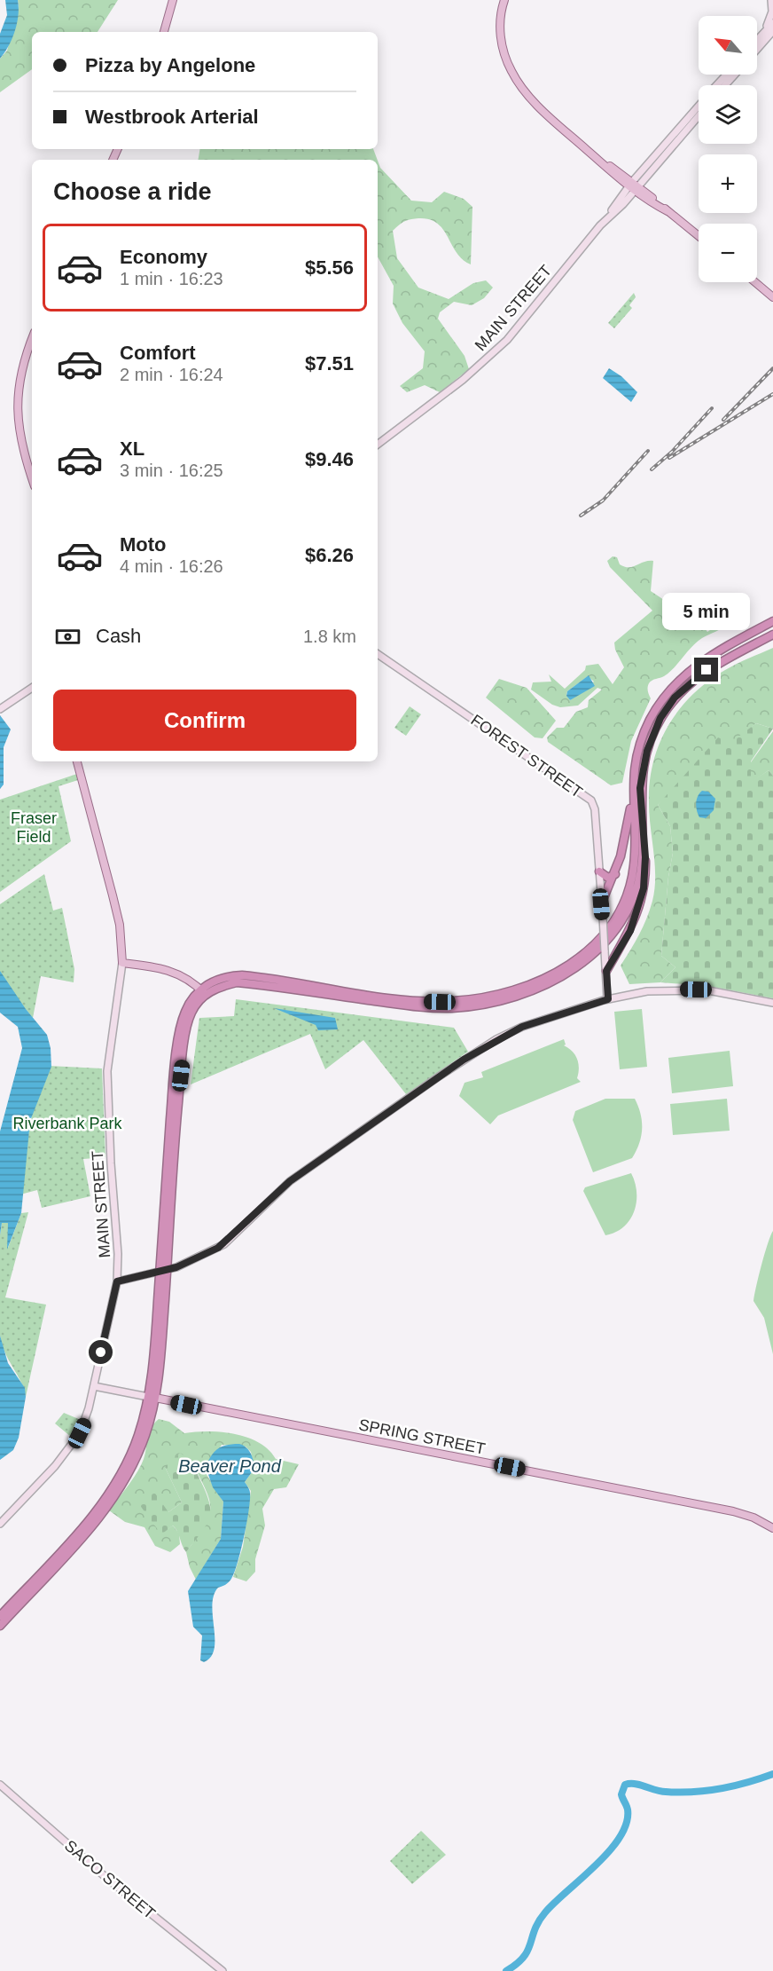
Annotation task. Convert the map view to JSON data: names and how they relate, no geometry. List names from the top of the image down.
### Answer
{
  "streets": {
    "main road": [
      "MAIN STREET",
      "FOREST STREET",
      "SPRING STREET",
      "SACO STREET"
    ]
  },
  "crossings": [
    ["MAIN STREET", "SPRING STREET"]
  ],
  "water": ["Beaver Pond"],
  "parks": ["Fraser Field", "Riverbank Park"],
  "north": "top left",
  "page": {
    "map_buttons": ["+", "−"],
    "banner": ["Pizza by Angelone", "Westbrook Arterial"],
    "heading": "Choose a ride",
    "list": [
      {
        "name": "Economy",
        "note": "1 min · 16:23",
        "value": "$5.56"
      },
      {
        "name": "Comfort",
        "note": "2 min · 16:24",
        "value": "$7.51"
      },
      {
        "name": "XL",
        "note": "3 min · 16:25",
        "value": "$9.46"
      },
      {
        "name": "Moto",
        "note": "4 min · 16:26",
        "value": "$6.26"
      }
    ],
    "bubble": "5 min",
    "pay": ["Cash", "1.8 km"],
    "buttons": "Confirm"
  }
}
